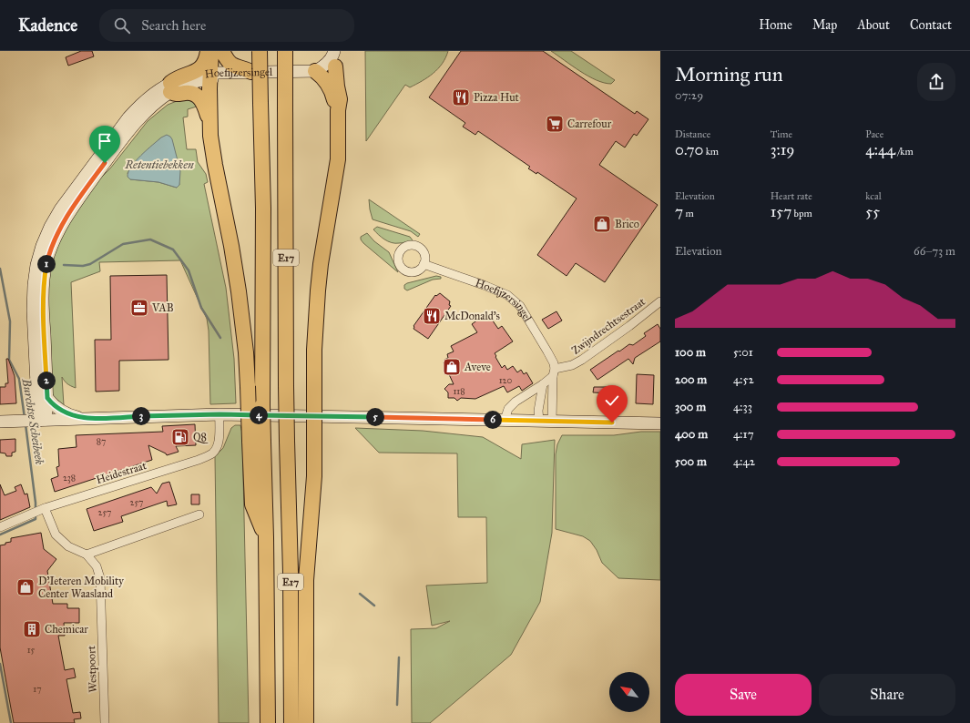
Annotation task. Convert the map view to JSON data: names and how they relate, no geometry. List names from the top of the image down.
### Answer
{
  "streets": {
    "highway": ["E17"],
    "street": [
      "Hoefijzersingel",
      "Zwijndrechtsestraat",
      "Heidestraat",
      "Westpoort"
    ]
  },
  "crossings": [
    ["Hoefijzersingel", "Zwijndrechtsestraat"],
    ["Heidestraat", "Westpoort"]
  ],
  "water": ["Retentiebekken", "Burchtse Scheibeek"],
  "places": {
    "restaurant": ["Pizza Hut", "McDonald's"],
    "supermarket": ["Carrefour"],
    "shop": ["Brico", "Aveve", "D’Ieteren Mobility Center Waasland"],
    "office": ["VAB"],
    "fuel station": ["Q8"],
    "building": ["Chemicar"]
  },
  "house_numbers": [
    "120",
    "118",
    "87",
    "238",
    "257",
    "257",
    "15",
    "17"
  ],
  "north": "top left",
  "page": {
    "header": "Kadence",
    "search": "Search here",
    "nav": [
      "Home",
      "Map",
      "About",
      "Contact"
    ],
    "heading": ["Morning run", "07:29"],
    "stats": [
      ["Distance", "0.70 km"],
      ["Time", "3:19"],
      ["Pace", "4:44 /km"],
      ["Elevation", "7 m"],
      ["Heart rate", "157 bpm"],
      ["kcal", "55"]
    ],
    "chart": ["Elevation", "66–73 m"],
    "pins": [
      "1",
      "2",
      "4",
      "3",
      "5",
      "6"
    ],
    "list": [
      {
        "name": "100 m",
        "note": "5:01"
      },
      {
        "name": "200 m",
        "note": "4:52"
      },
      {
        "name": "300 m",
        "note": "4:33"
      },
      {
        "name": "400 m",
        "note": "4:17"
      },
      {
        "name": "500 m",
        "note": "4:42"
      }
    ],
    "buttons": ["Save", "Share"]
  }
}
